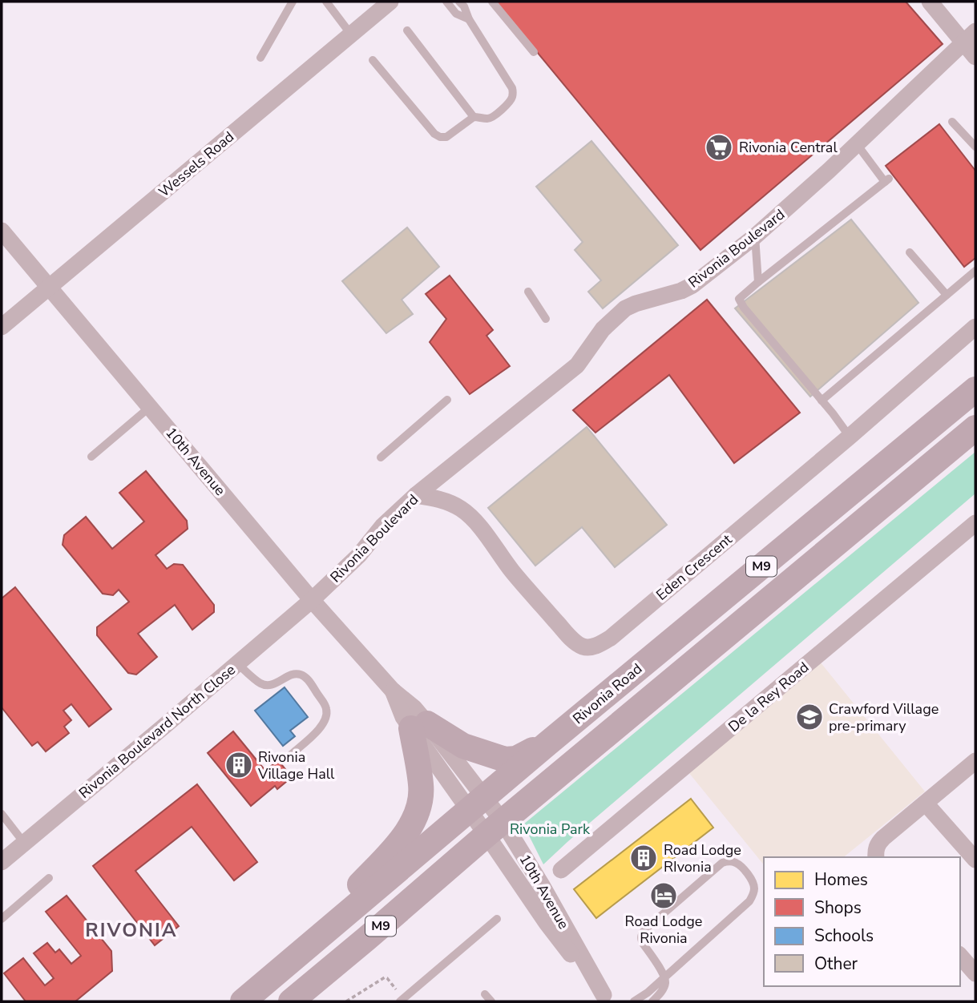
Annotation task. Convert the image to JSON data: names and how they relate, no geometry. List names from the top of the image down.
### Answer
{
  "streets": {
    "main road": ["M9", "Rivonia Road"],
    "street": [
      "Wessels Road",
      "Rivonia Boulevard",
      "10th Avenue",
      "Eden Crescent",
      "De la Rey Road",
      "Rivonia Boulevard North Close"
    ]
  },
  "crossings": [
    ["Wessels Road", "10th Avenue"],
    ["Rivonia Boulevard", "10th Avenue"],
    ["Rivonia Boulevard", "Eden Crescent"],
    ["Rivonia Boulevard", "Rivonia Boulevard North Close"],
    ["10th Avenue", "M9"],
    ["10th Avenue", "Rivonia Road"],
    ["10th Avenue", "Rivonia Boulevard North Close"]
  ],
  "districts": ["RIVONIA"],
  "parks": ["Rivonia Park"],
  "places": {
    "supermarket": ["Rivonia Central"],
    "school or university": ["Crawford Village pre-primary"],
    "building": ["Rivonia Village Hall", "Road Lodge RIvonia"],
    "hotel": ["Road Lodge Rivonia"]
  },
  "legend": [
    "Homes",
    "Shops",
    "Schools",
    "Other"
  ]
}
